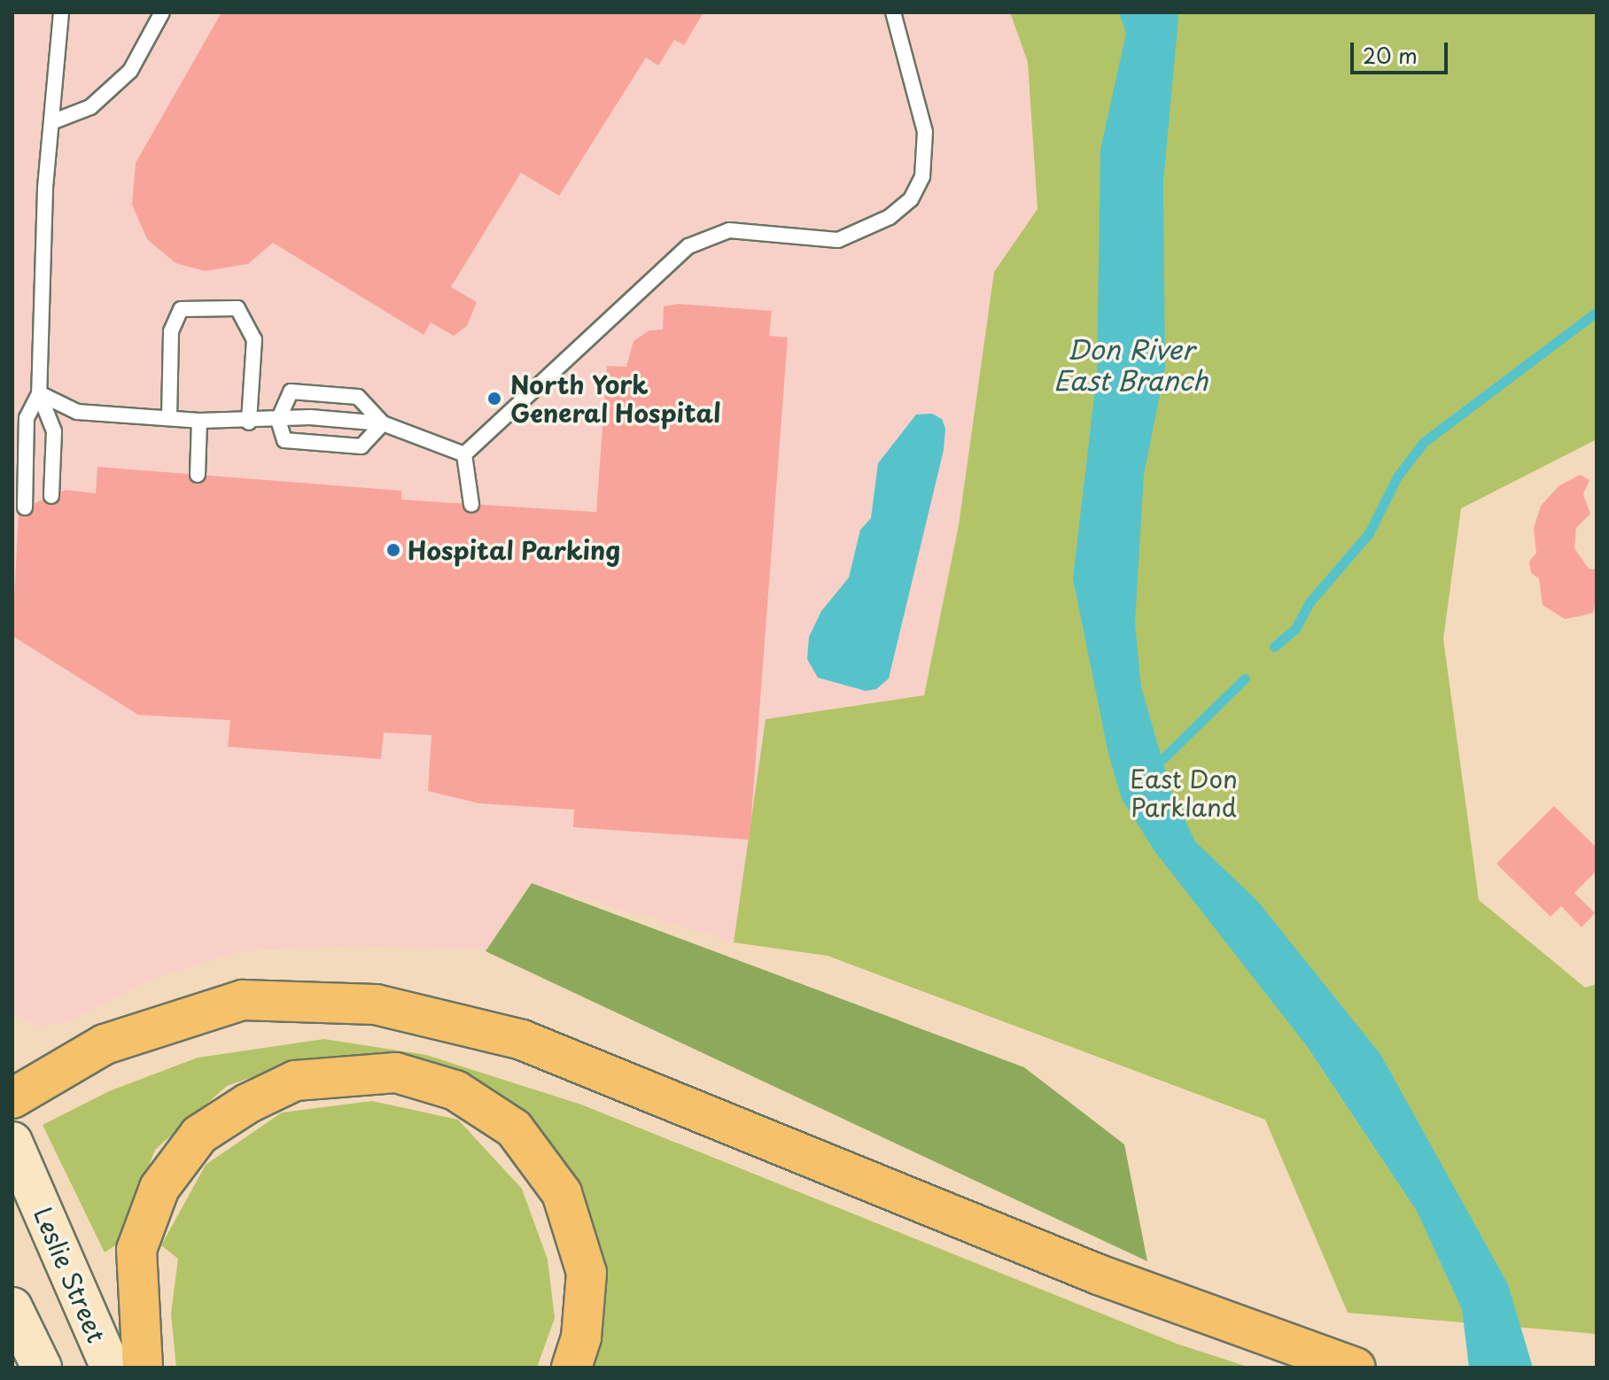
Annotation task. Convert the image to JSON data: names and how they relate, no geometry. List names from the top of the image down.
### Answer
{
  "streets": {
    "main road": ["Leslie Street"]
  },
  "water": ["Don River East Branch"],
  "parks": ["East Don Parkland"],
  "places": ["North York General Hospital", "Hospital Parking"],
  "scale_bar": "20 m"
}
